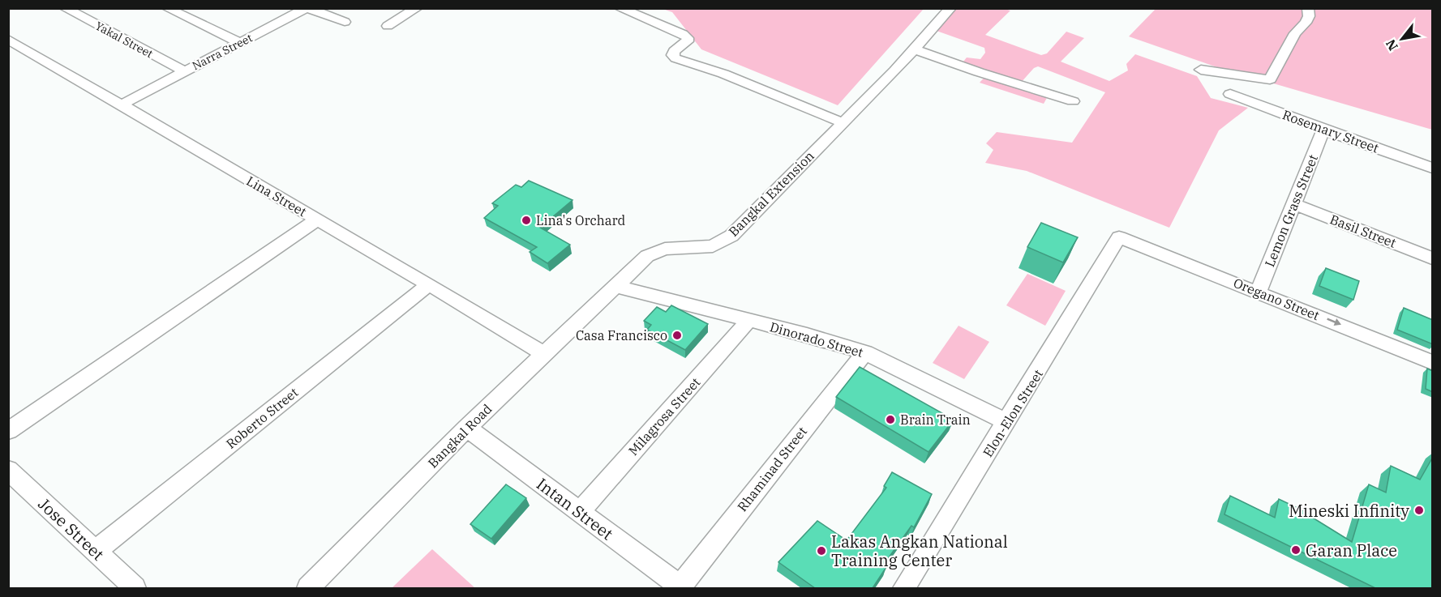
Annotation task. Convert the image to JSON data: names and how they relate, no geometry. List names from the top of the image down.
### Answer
{
  "streets": {
    "street": [
      "Yakal Street",
      "Narra Street",
      "Rosemary Street",
      "Bangkal Extension",
      "Lina Street",
      "Lemon Grass Street",
      "Basil Street",
      "Oregano Street",
      "Dinorado Street",
      "Elon-Elon Street",
      "Milagrosa Street",
      "Roberto Street",
      "Bangkal Road",
      "Rhaminad Street",
      "Intan Street",
      "Jose Street"
    ]
  },
  "crossings": [
    ["Yakal Street", "Narra Street"],
    ["Narra Street", "Lina Street"],
    ["Rosemary Street", "Lemon Grass Street"],
    ["Bangkal Extension", "Dinorado Street"],
    ["Bangkal Extension", "Bangkal Road"],
    ["Lina Street", "Roberto Street"],
    ["Lina Street", "Bangkal Road"],
    ["Lemon Grass Street", "Basil Street"],
    ["Lemon Grass Street", "Oregano Street"],
    ["Oregano Street", "Elon-Elon Street"],
    ["Dinorado Street", "Elon-Elon Street"],
    ["Dinorado Street", "Milagrosa Street"],
    ["Dinorado Street", "Bangkal Road"],
    ["Dinorado Street", "Rhaminad Street"],
    ["Milagrosa Street", "Intan Street"],
    ["Roberto Street", "Jose Street"],
    ["Bangkal Road", "Intan Street"],
    ["Rhaminad Street", "Intan Street"]
  ],
  "one_way": ["Oregano Street"],
  "places": [
    "Lina's Orchard",
    "Casa Francisco",
    "Brain Train",
    "Mineski Infinity",
    "Garan Place",
    "Lakas Angkan National Training Center"
  ],
  "north": "bottom left"
}
